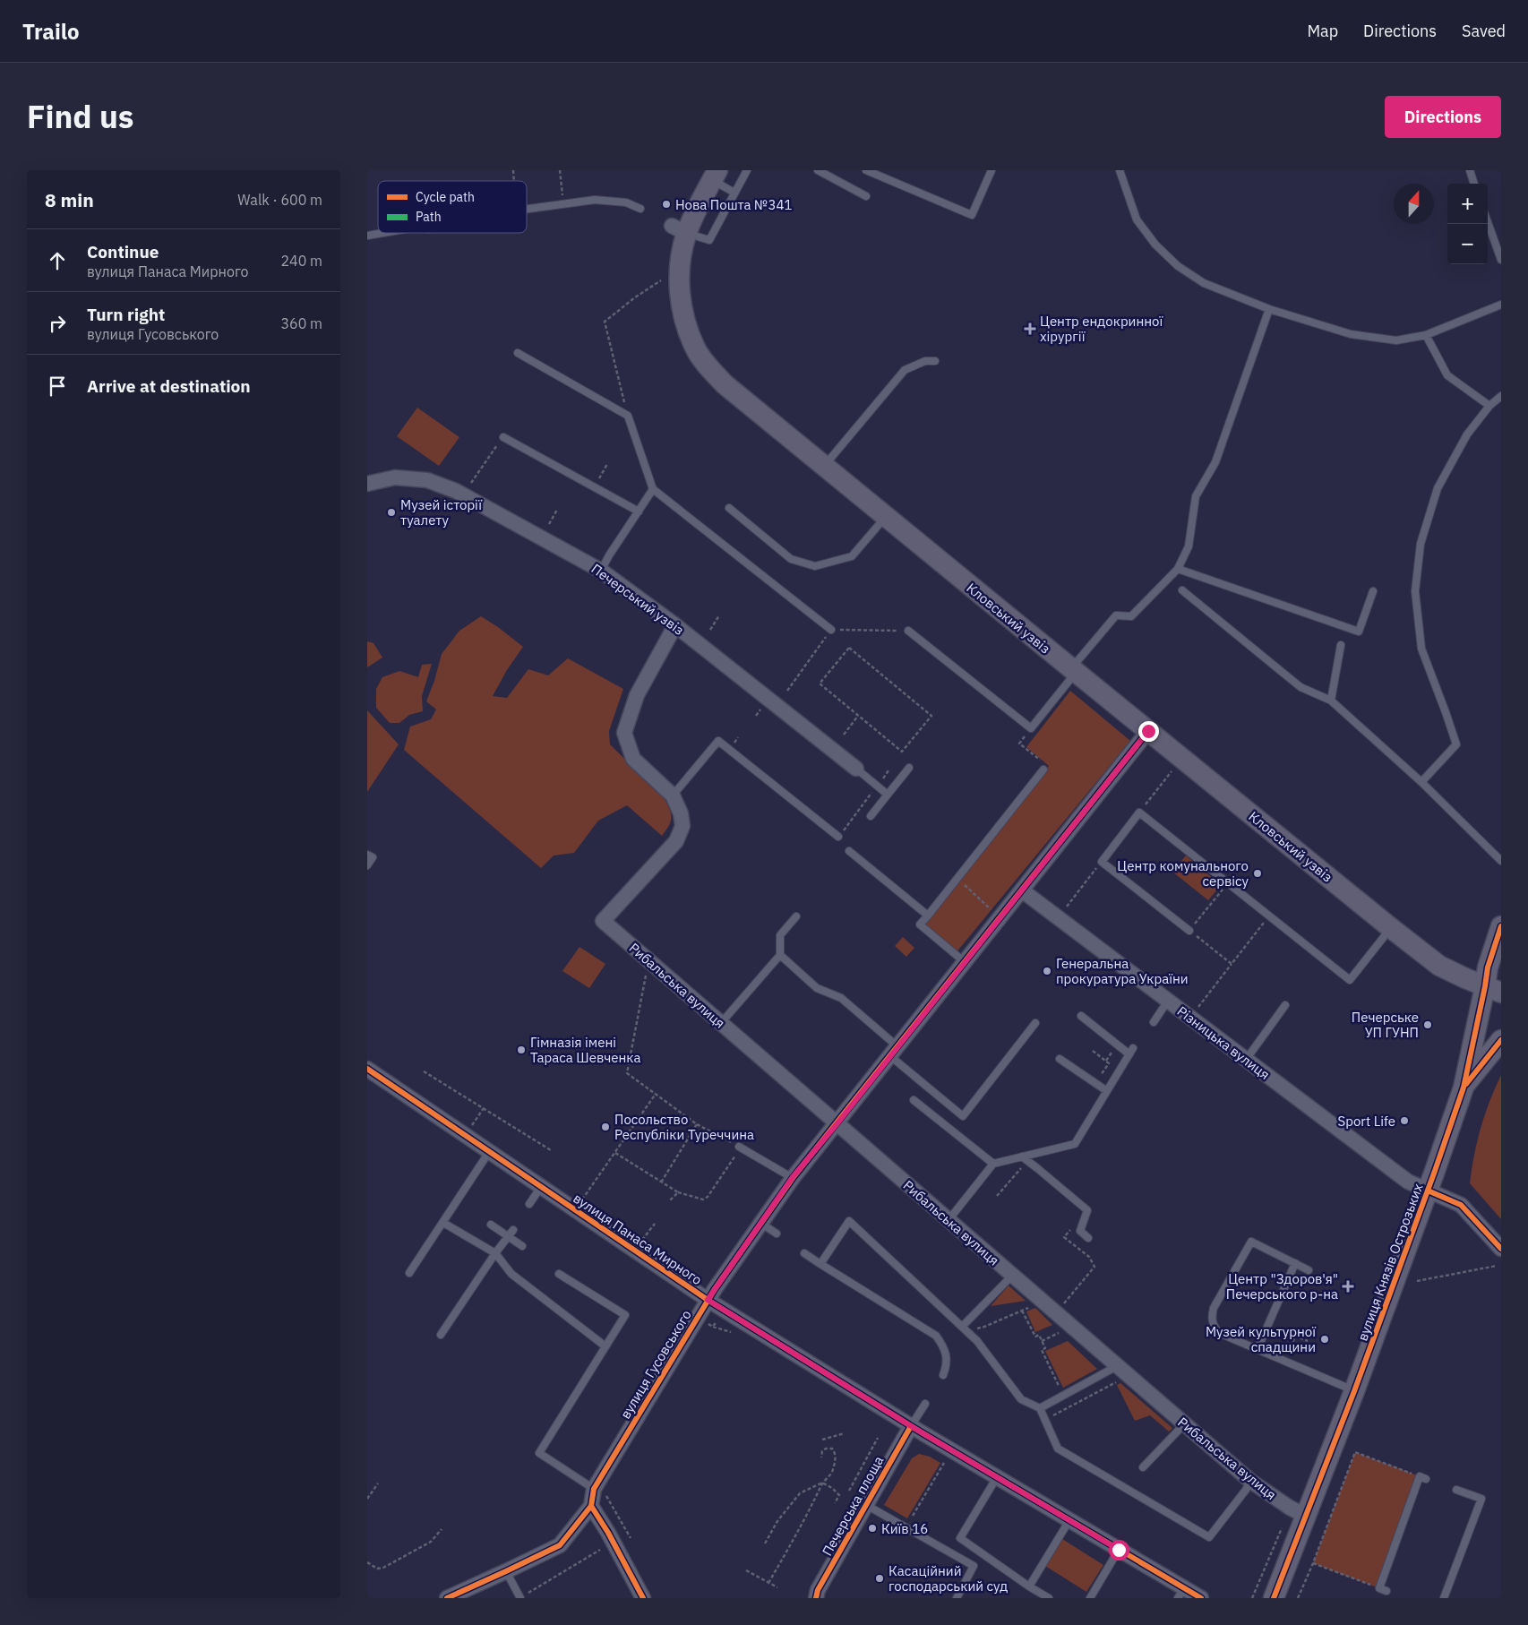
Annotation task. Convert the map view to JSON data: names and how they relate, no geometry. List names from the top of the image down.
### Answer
{
  "streets": {
    "street": [
      "Печерський узвіз",
      "Кловський узвіз",
      "Рибальська вулиця",
      "Різницька вулиця",
      "вулиця Панаса Мирного",
      "вулиця Князів Острозьких",
      "вулиця Гусовського",
      "Печерська площа"
    ]
  },
  "crossings": [
    ["Кловський узвіз", "вулиця Князів Острозьких"],
    ["Кловський узвіз", "вулиця Гусовського"],
    ["Рибальська вулиця", "вулиця Князів Острозьких"],
    ["Рибальська вулиця", "вулиця Гусовського"],
    ["Різницька вулиця", "вулиця Князів Острозьких"],
    ["Різницька вулиця", "вулиця Гусовського"],
    ["вулиця Панаса Мирного", "вулиця Гусовського"],
    ["вулиця Панаса Мирного", "Печерська площа"]
  ],
  "places": {
    "other": [
      "Нова Пошта №341",
      "Музей історії туалету",
      "Центр комунального сервісу",
      "Генеральна прокуратура України",
      "Печерське УП ГУНП",
      "Гімназія імені Тараса Шевченка",
      "Sport Life",
      "Посольство Республіки Туреччина",
      "Музей культурної спадщини",
      "Київ 16",
      "Касаційний господарський суд"
    ],
    "health": ["Центр ендокринної хірургії", "Центр \"Здоров'я\" Печерського р-на"]
  },
  "legend": ["Cycle path", "Path"],
  "north": "top",
  "page": {
    "header": "Trailo",
    "nav": ["Map", "Directions", "Saved"],
    "title": "Find us",
    "buttons": "Directions",
    "heading": ["8 min", "Walk · 600 m"],
    "map_buttons": ["+", "−"],
    "list": [
      ["Continue", "вулиця Панаса Мирного", "240 m"],
      ["Turn right", "вулиця Гусовського", "360 m"],
      "Arrive at destination"
    ]
  }
}
